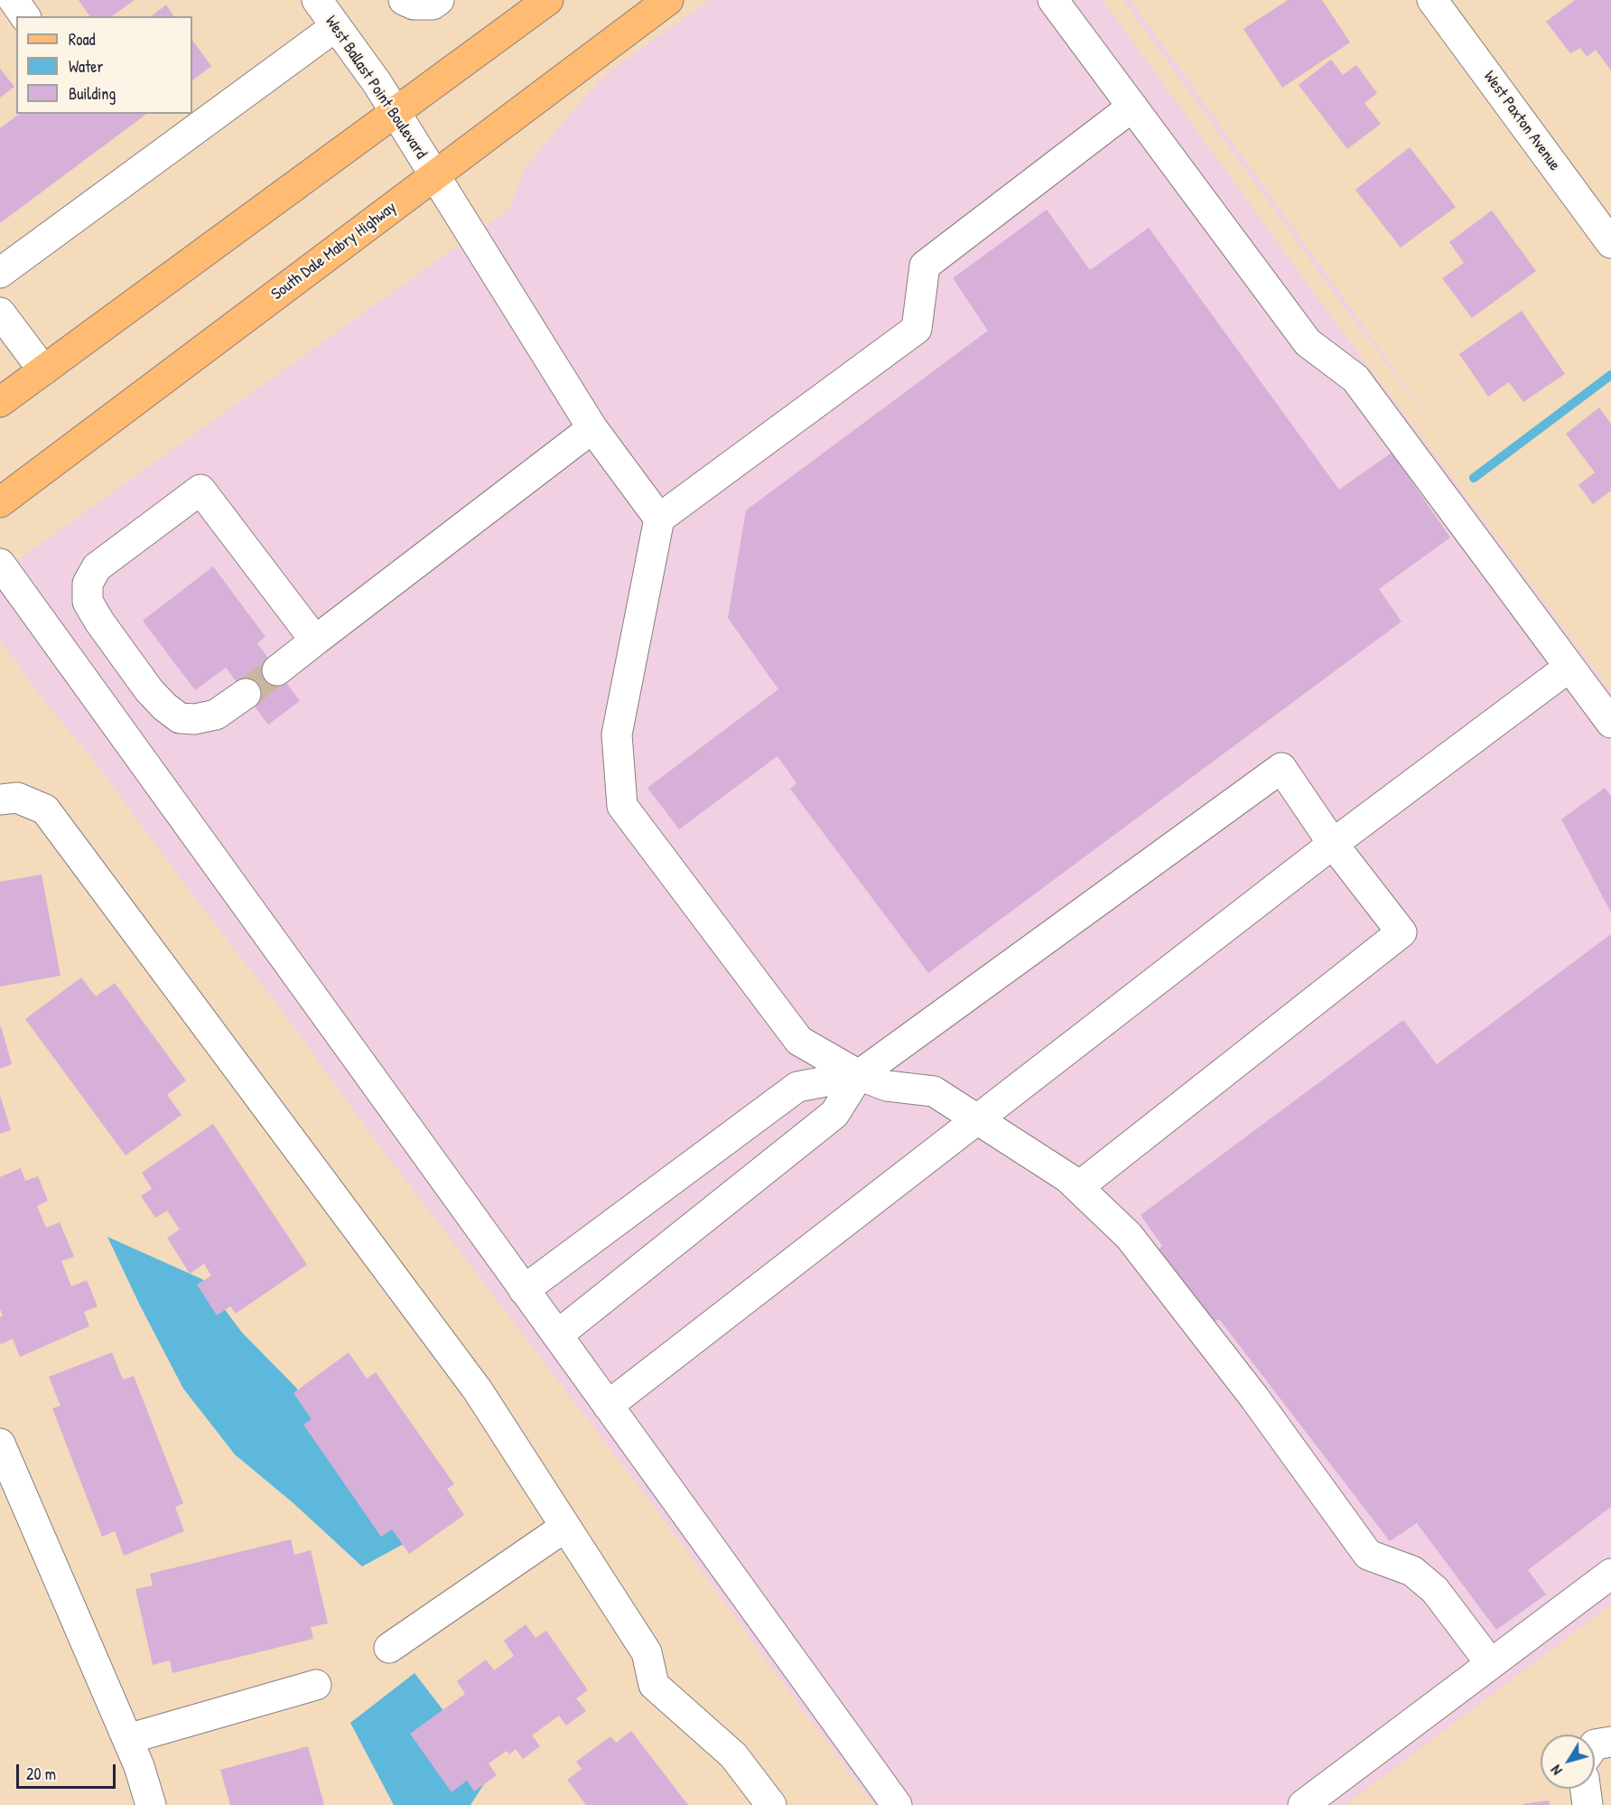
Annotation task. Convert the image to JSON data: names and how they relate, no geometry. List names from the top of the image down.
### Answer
{
  "streets": {
    "main road": ["South Dale Mabry Highway"],
    "street": ["West Ballast Point Boulevard", "West Paxton Avenue"]
  },
  "crossings": [
    ["West Ballast Point Boulevard", "South Dale Mabry Highway"]
  ],
  "legend": ["Road", "Water", "Building"],
  "scale_bar": "20 m",
  "north": "bottom left"
}
